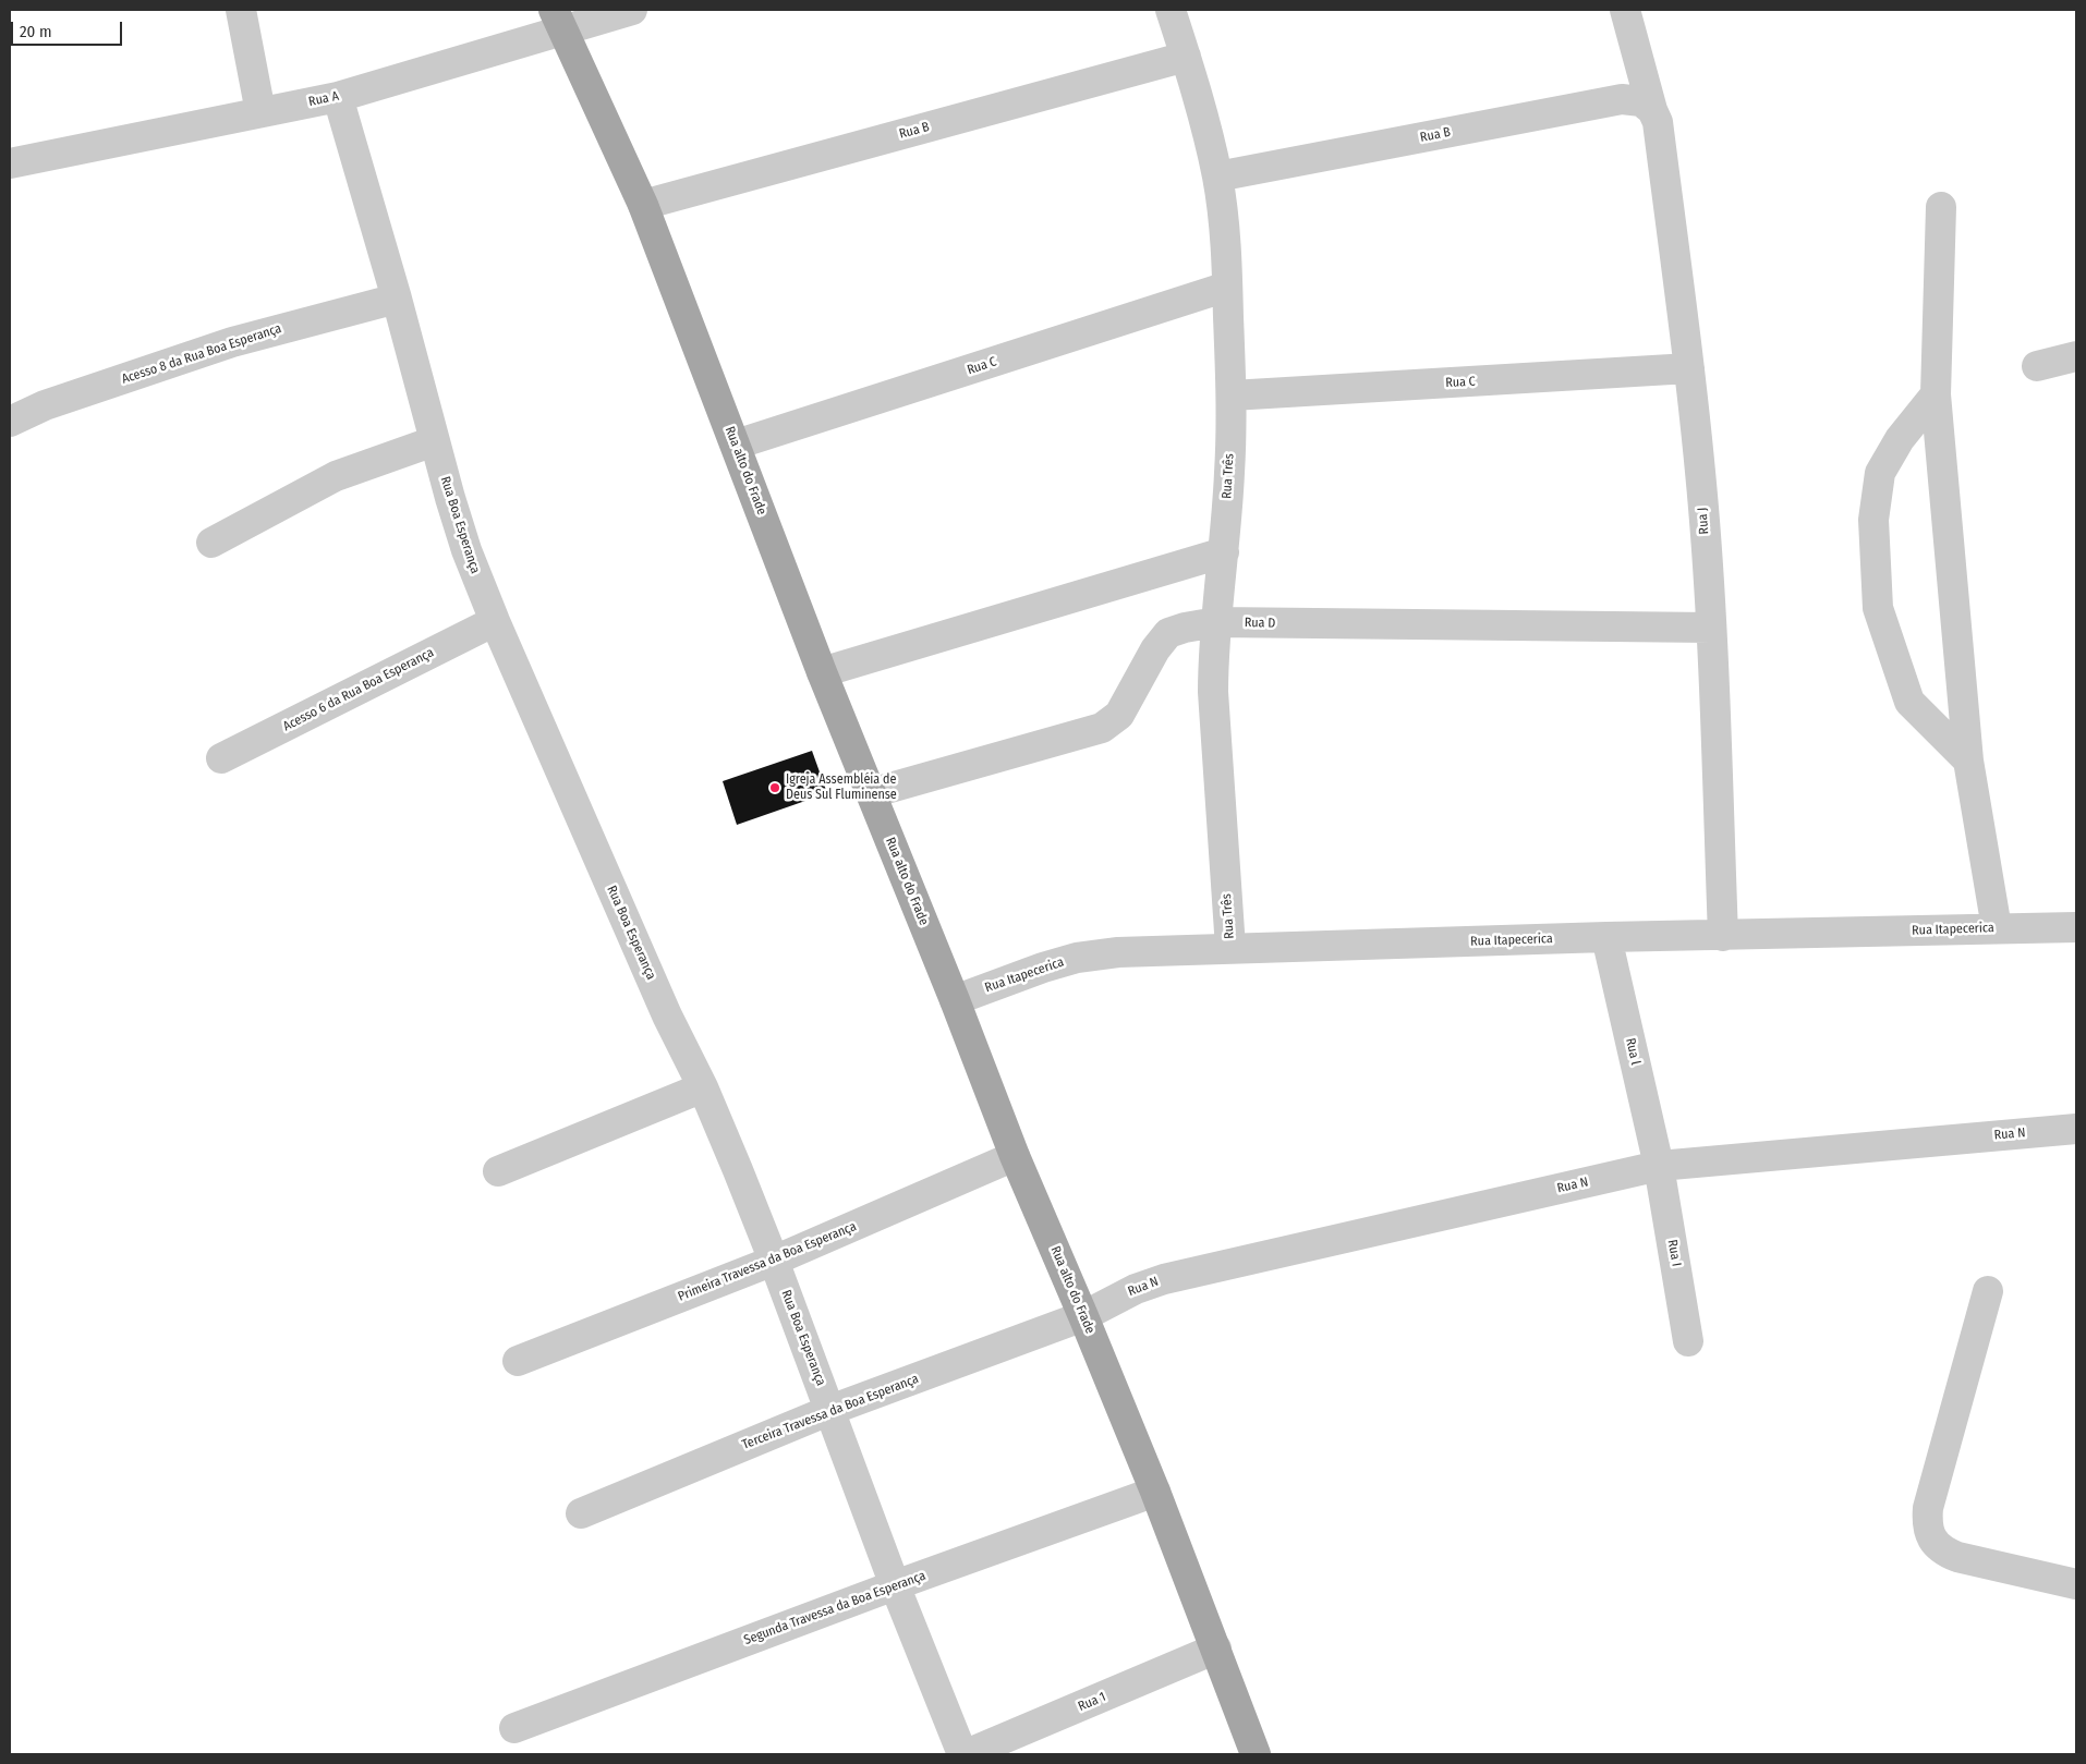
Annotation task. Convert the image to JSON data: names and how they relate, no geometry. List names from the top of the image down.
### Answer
{
  "streets": {
    "main road": ["Rua alto do Frade"],
    "street": [
      "Rua A",
      "Rua B",
      "Acesso 8 da Rua Boa Esperança",
      "Rua C",
      "Rua Três",
      "Rua J",
      "Rua Boa Esperança",
      "Rua D",
      "Acesso 6 da Rua Boa Esperança",
      "Rua Itapecerica",
      "Rua l",
      "Rua N",
      "Rua I",
      "Primeira Travessa da Boa Esperança",
      "Terceira Travessa da Boa Esperança",
      "Segunda Travessa da Boa Esperança",
      "Rua 1"
    ]
  },
  "crossings": [
    ["Rua A", "Rua alto do Frade"],
    ["Rua A", "Rua Boa Esperança"],
    ["Rua B", "Rua alto do Frade"],
    ["Rua B", "Rua Três"],
    ["Rua B", "Rua J"],
    ["Acesso 8 da Rua Boa Esperança", "Rua Boa Esperança"],
    ["Rua C", "Rua alto do Frade"],
    ["Rua C", "Rua Três"],
    ["Rua C", "Rua J"],
    ["Rua alto do Frade", "Rua D"],
    ["Rua alto do Frade", "Rua Itapecerica"],
    ["Rua alto do Frade", "Rua N"],
    ["Rua alto do Frade", "Primeira Travessa da Boa Esperança"],
    ["Rua alto do Frade", "Terceira Travessa da Boa Esperança"],
    ["Rua alto do Frade", "Segunda Travessa da Boa Esperança"],
    ["Rua alto do Frade", "Rua 1"],
    ["Rua Três", "Rua D"],
    ["Rua Três", "Rua Itapecerica"],
    ["Rua J", "Rua D"],
    ["Rua J", "Rua Itapecerica"],
    ["Rua Boa Esperança", "Acesso 6 da Rua Boa Esperança"],
    ["Rua Boa Esperança", "Primeira Travessa da Boa Esperança"],
    ["Rua Boa Esperança", "Terceira Travessa da Boa Esperança"],
    ["Rua Boa Esperança", "Segunda Travessa da Boa Esperança"],
    ["Rua Itapecerica", "Rua l"],
    ["Rua l", "Rua N"],
    ["Rua l", "Rua I"],
    ["Rua N", "Rua I"],
    ["Rua N", "Terceira Travessa da Boa Esperança"]
  ],
  "places": ["Igreja Assembléia de Deus Sul Fluminense"],
  "scale_bar": "20 m"
}
